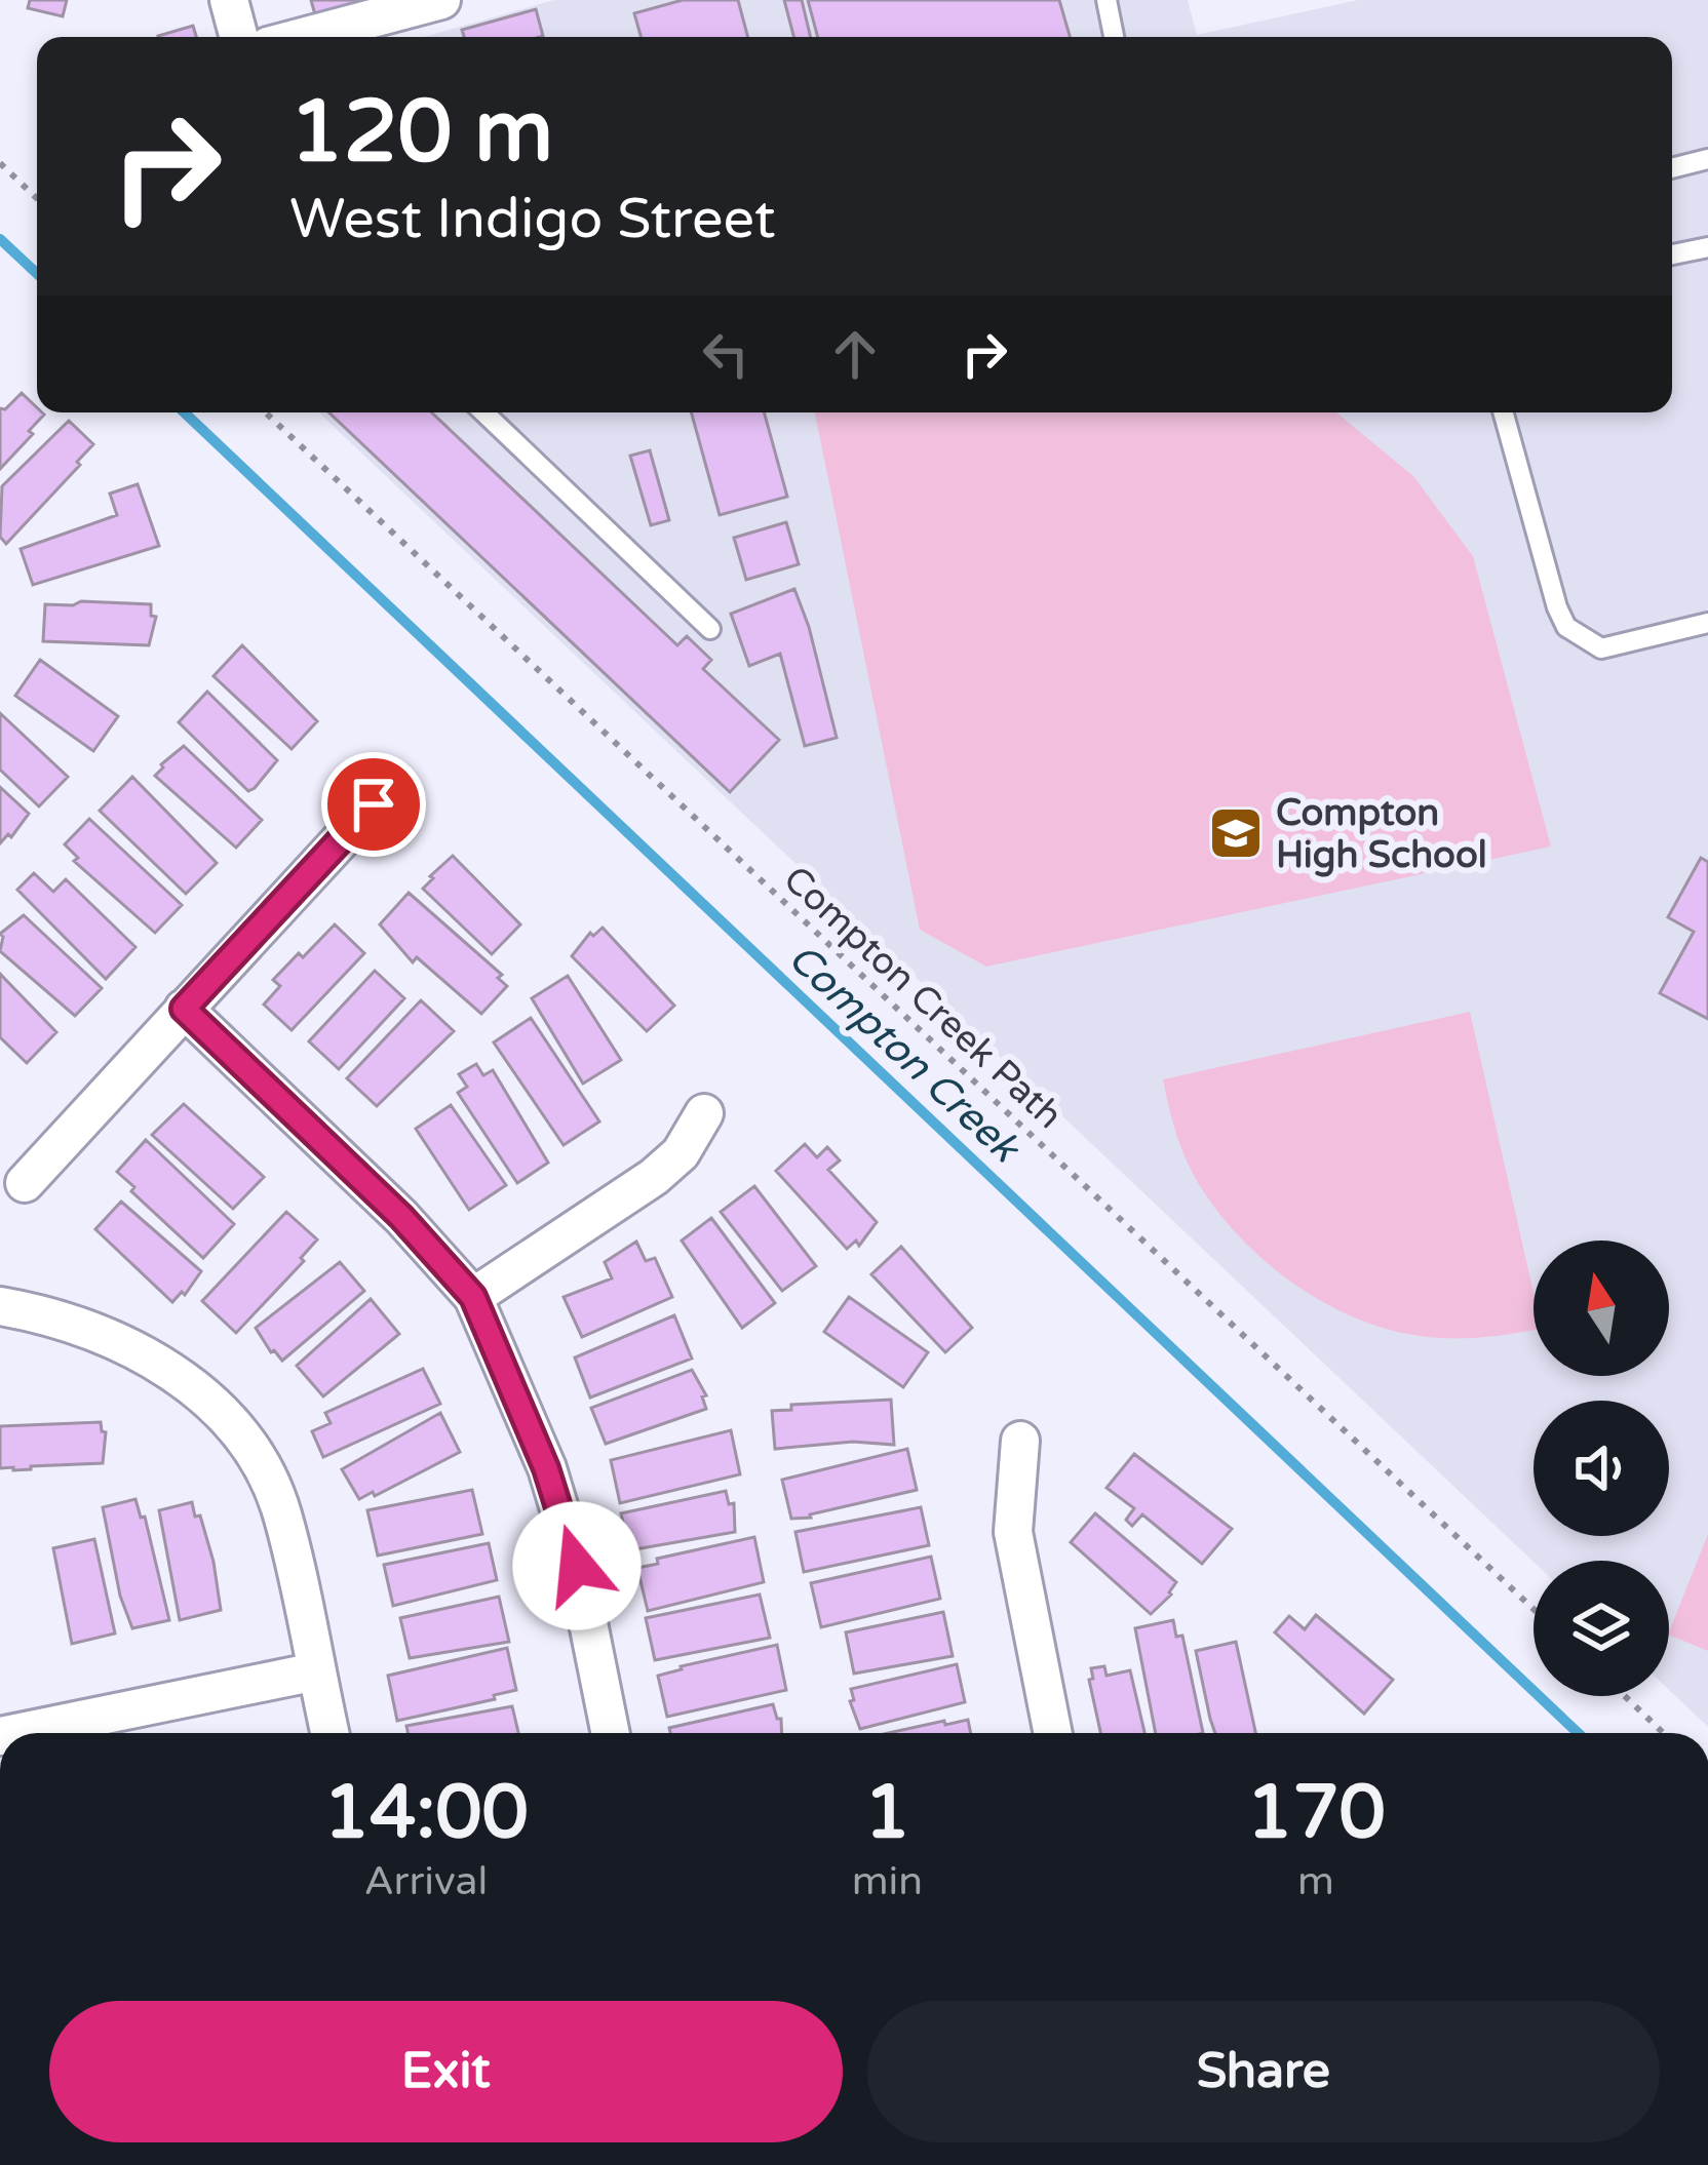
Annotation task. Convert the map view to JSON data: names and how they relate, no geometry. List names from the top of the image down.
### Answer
{
  "streets": {
    "path": ["Compton Creek Path"]
  },
  "water": ["Compton Creek"],
  "places": {
    "school or university": ["Compton High School"]
  },
  "north": "top",
  "page": {
    "turn": ["120 m", "West Indigo Street"],
    "eta": [
      "14:00",
      "Arrival",
      "1",
      "min",
      "170",
      "m"
    ],
    "buttons": ["Exit", "Share"]
  }
}
